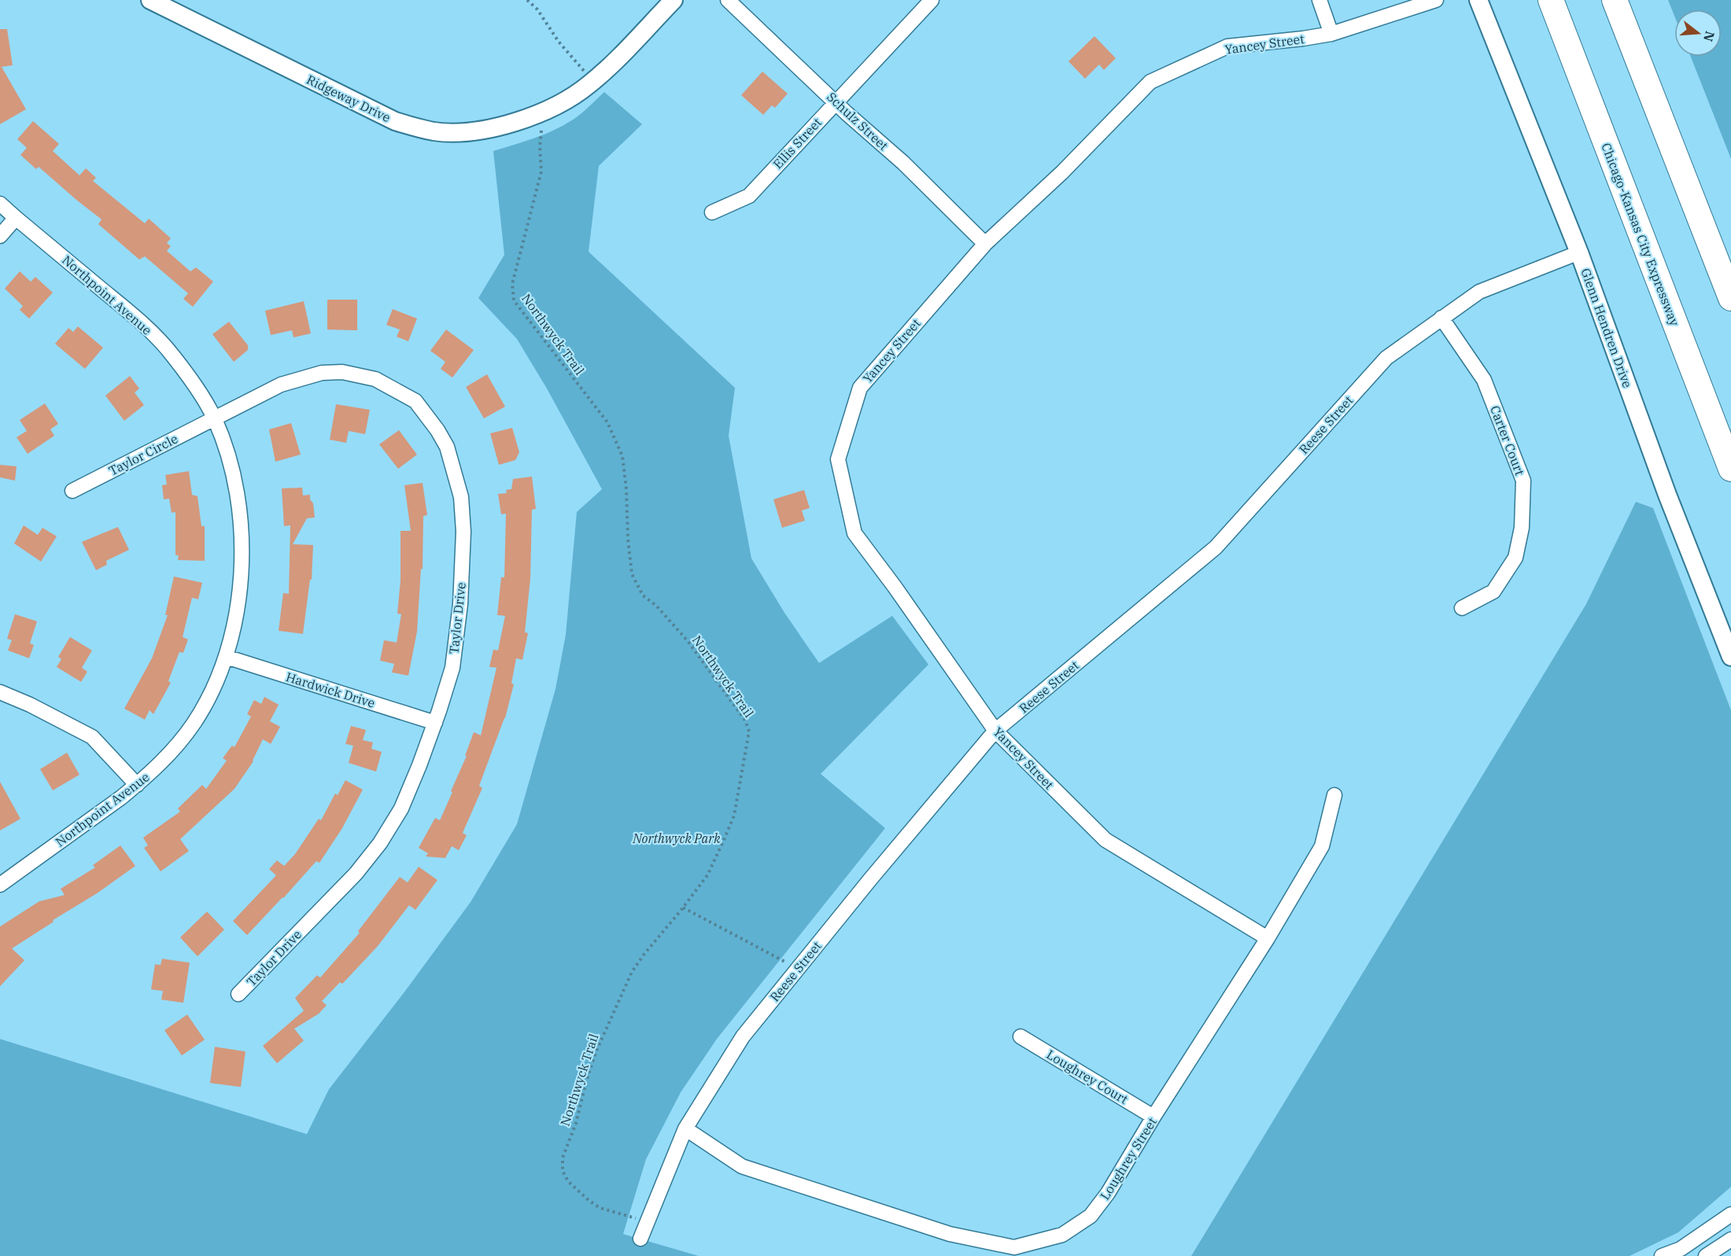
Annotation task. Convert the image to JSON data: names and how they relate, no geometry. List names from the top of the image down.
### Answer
{
  "streets": {
    "highway": ["Chicago-Kansas City Expressway"],
    "street": [
      "Yancey Street",
      "Ridgeway Drive",
      "Schulz Street",
      "Ellis Street",
      "Northpoint Avenue",
      "Glenn Hendren Drive",
      "Reese Street",
      "Carter Court",
      "Taylor Circle",
      "Taylor Drive",
      "Hardwick Drive",
      "Loughrey Court",
      "Loughrey Street"
    ],
    "path": ["Northwyck Trail"]
  },
  "crossings": [
    ["Yancey Street", "Schulz Street"],
    ["Yancey Street", "Reese Street"],
    ["Yancey Street", "Loughrey Street"],
    ["Schulz Street", "Ellis Street"],
    ["Northpoint Avenue", "Taylor Circle"],
    ["Northpoint Avenue", "Taylor Drive"],
    ["Northpoint Avenue", "Hardwick Drive"],
    ["Glenn Hendren Drive", "Reese Street"],
    ["Northwyck Trail", "Reese Street"],
    ["Reese Street", "Carter Court"],
    ["Reese Street", "Loughrey Street"],
    ["Taylor Circle", "Taylor Drive"],
    ["Taylor Drive", "Hardwick Drive"],
    ["Loughrey Court", "Loughrey Street"]
  ],
  "parks": ["Northwyck Park"],
  "north": "right"
}
